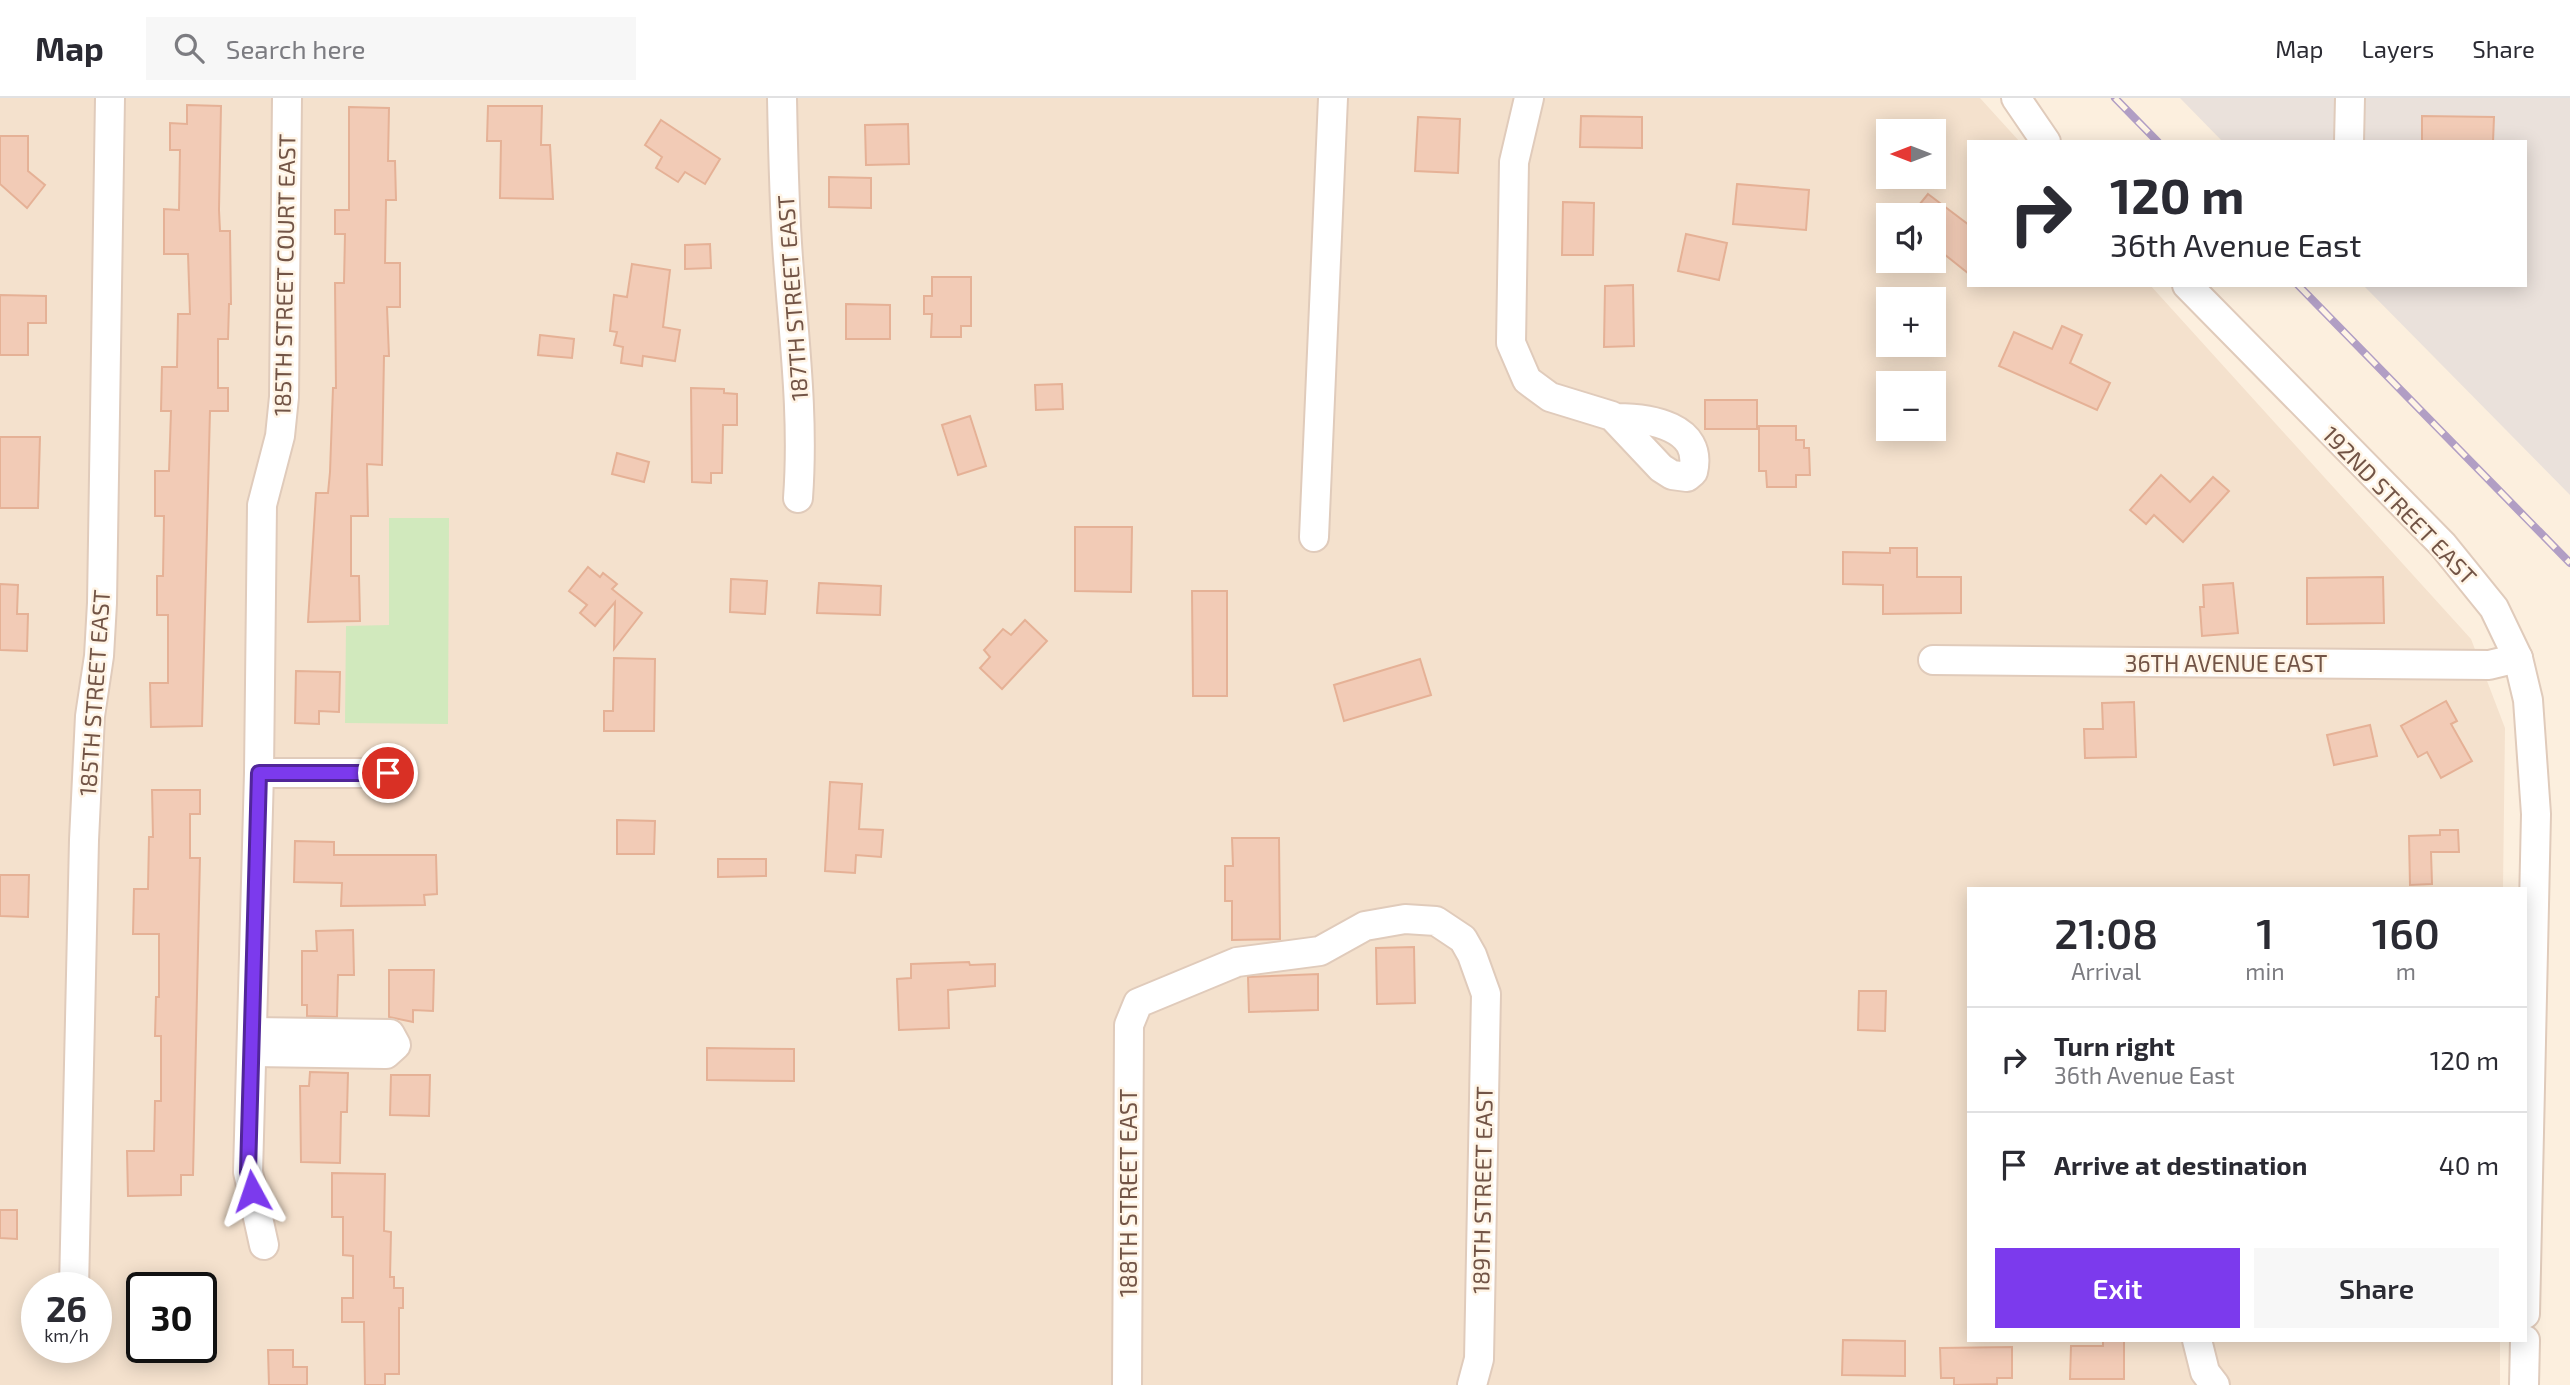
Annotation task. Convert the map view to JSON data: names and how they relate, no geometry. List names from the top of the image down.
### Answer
{
  "streets": {
    "street": [
      "185TH STREET COURT EAST",
      "187TH STREET EAST",
      "192ND STREET EAST",
      "36TH AVENUE EAST",
      "185TH STREET EAST",
      "189TH STREET EAST",
      "188TH STREET EAST"
    ]
  },
  "crossings": [
    ["192ND STREET EAST", "36TH AVENUE EAST"],
    ["189TH STREET EAST", "188TH STREET EAST"]
  ],
  "north": "left",
  "page": {
    "header": "Map",
    "search": "Search here",
    "nav": ["Map", "Layers", "Share"],
    "map_buttons": ["+", "−"],
    "turn": ["120 m", "36th Avenue East"],
    "eta": [
      "21:08",
      "Arrival",
      "1",
      "min",
      "160",
      "m"
    ],
    "list": [
      {
        "name": "Turn right",
        "note": "36th Avenue East",
        "value": "120 m"
      },
      {
        "name": "Arrive at destination",
        "value": "40 m"
      }
    ],
    "buttons": ["Exit", "Share"],
    "speed": "26 km/h",
    "limit": "30"
  }
}
